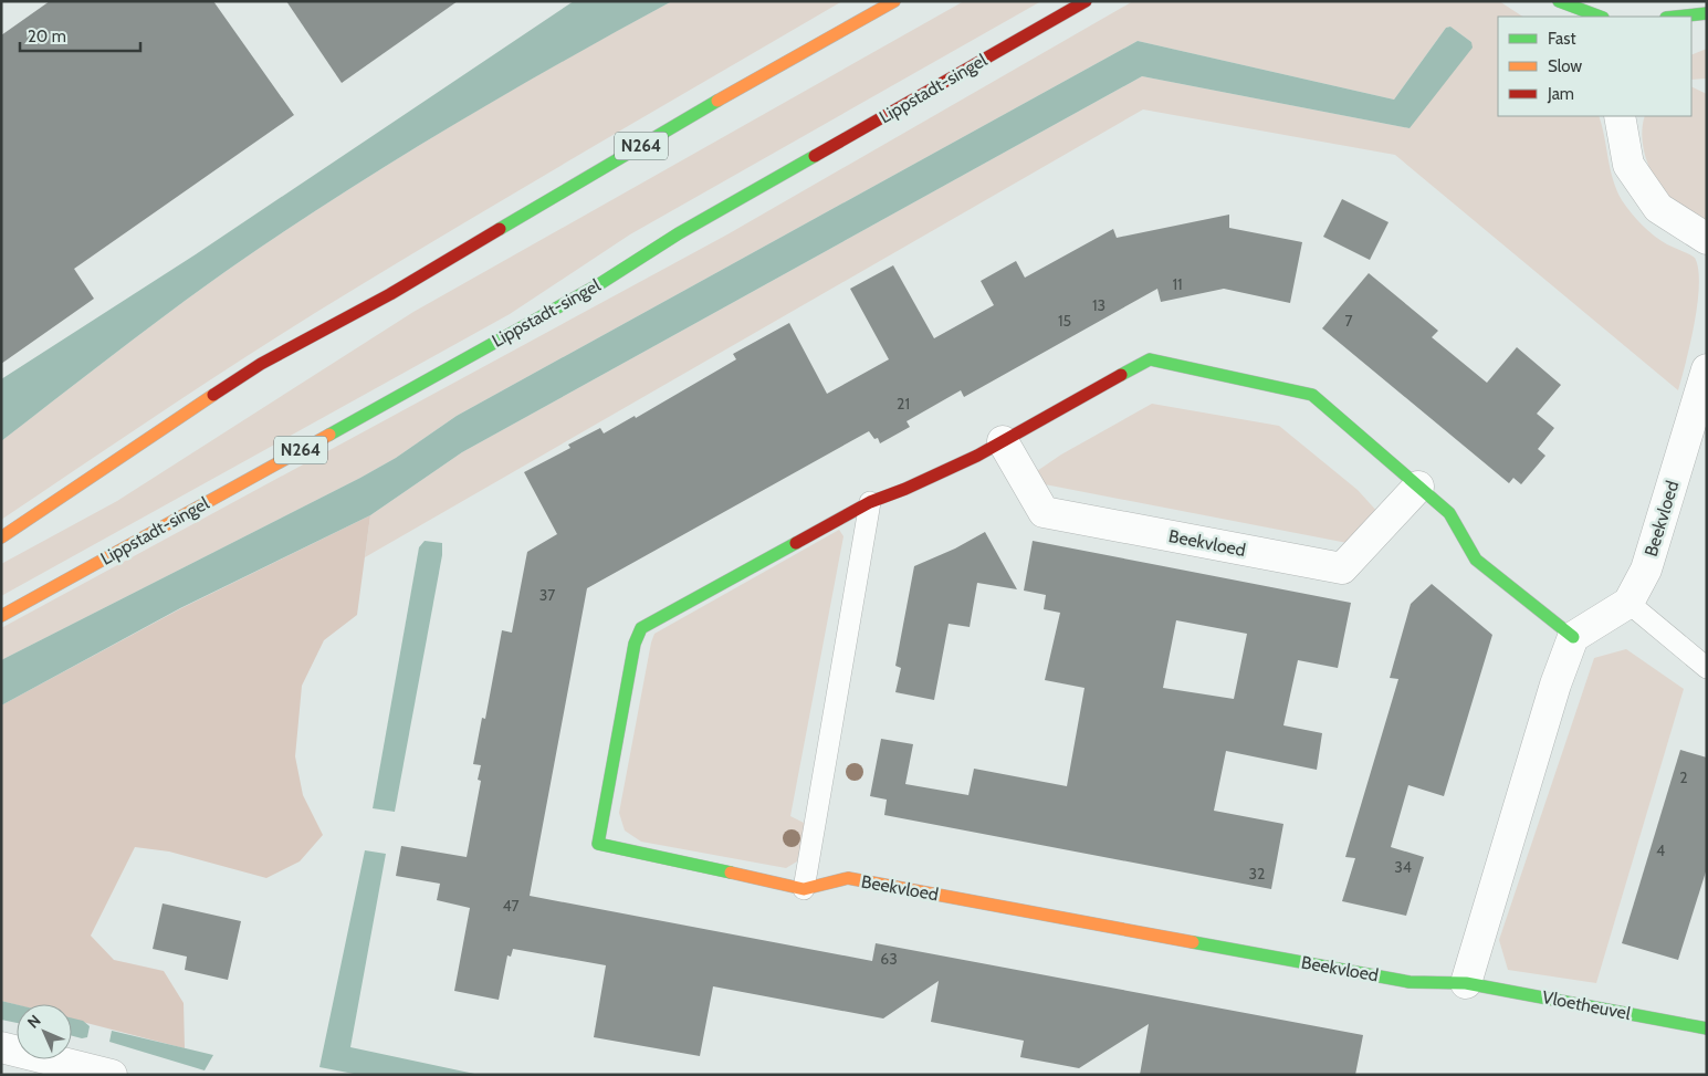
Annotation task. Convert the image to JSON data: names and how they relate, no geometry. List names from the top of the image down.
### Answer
{
  "streets": {
    "street": [
      "Lippstadt-singel",
      "N264",
      "Beekvloed",
      "Vloetheuvel"
    ]
  },
  "crossings": [
    ["Beekvloed", "Vloetheuvel"]
  ],
  "house_numbers": [
    "11",
    "13",
    "15",
    "7",
    "21",
    "37",
    "2",
    "4",
    "34",
    "32",
    "47",
    "63"
  ],
  "legend": ["Fast", "Slow", "Jam"],
  "scale_bar": "20 m",
  "north": "top left"
}
